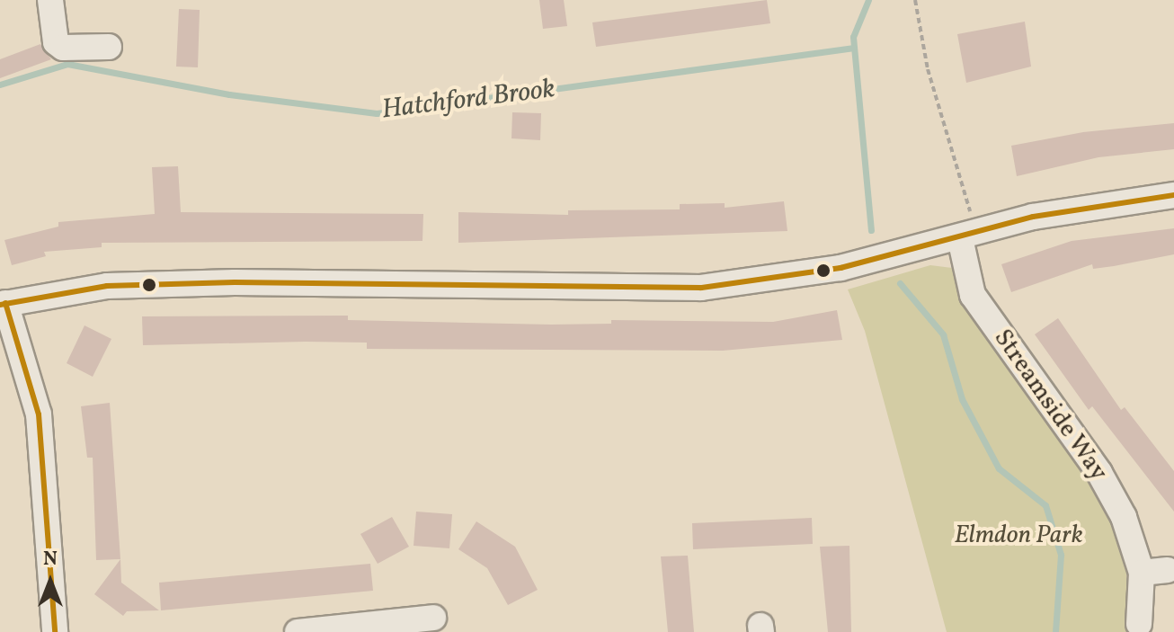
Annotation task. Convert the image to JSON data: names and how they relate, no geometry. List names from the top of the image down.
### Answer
{
  "streets": {
    "street": ["Streamside Way"]
  },
  "water": ["Hatchford Brook"],
  "parks": ["Elmdon Park"],
  "north": "top"
}
